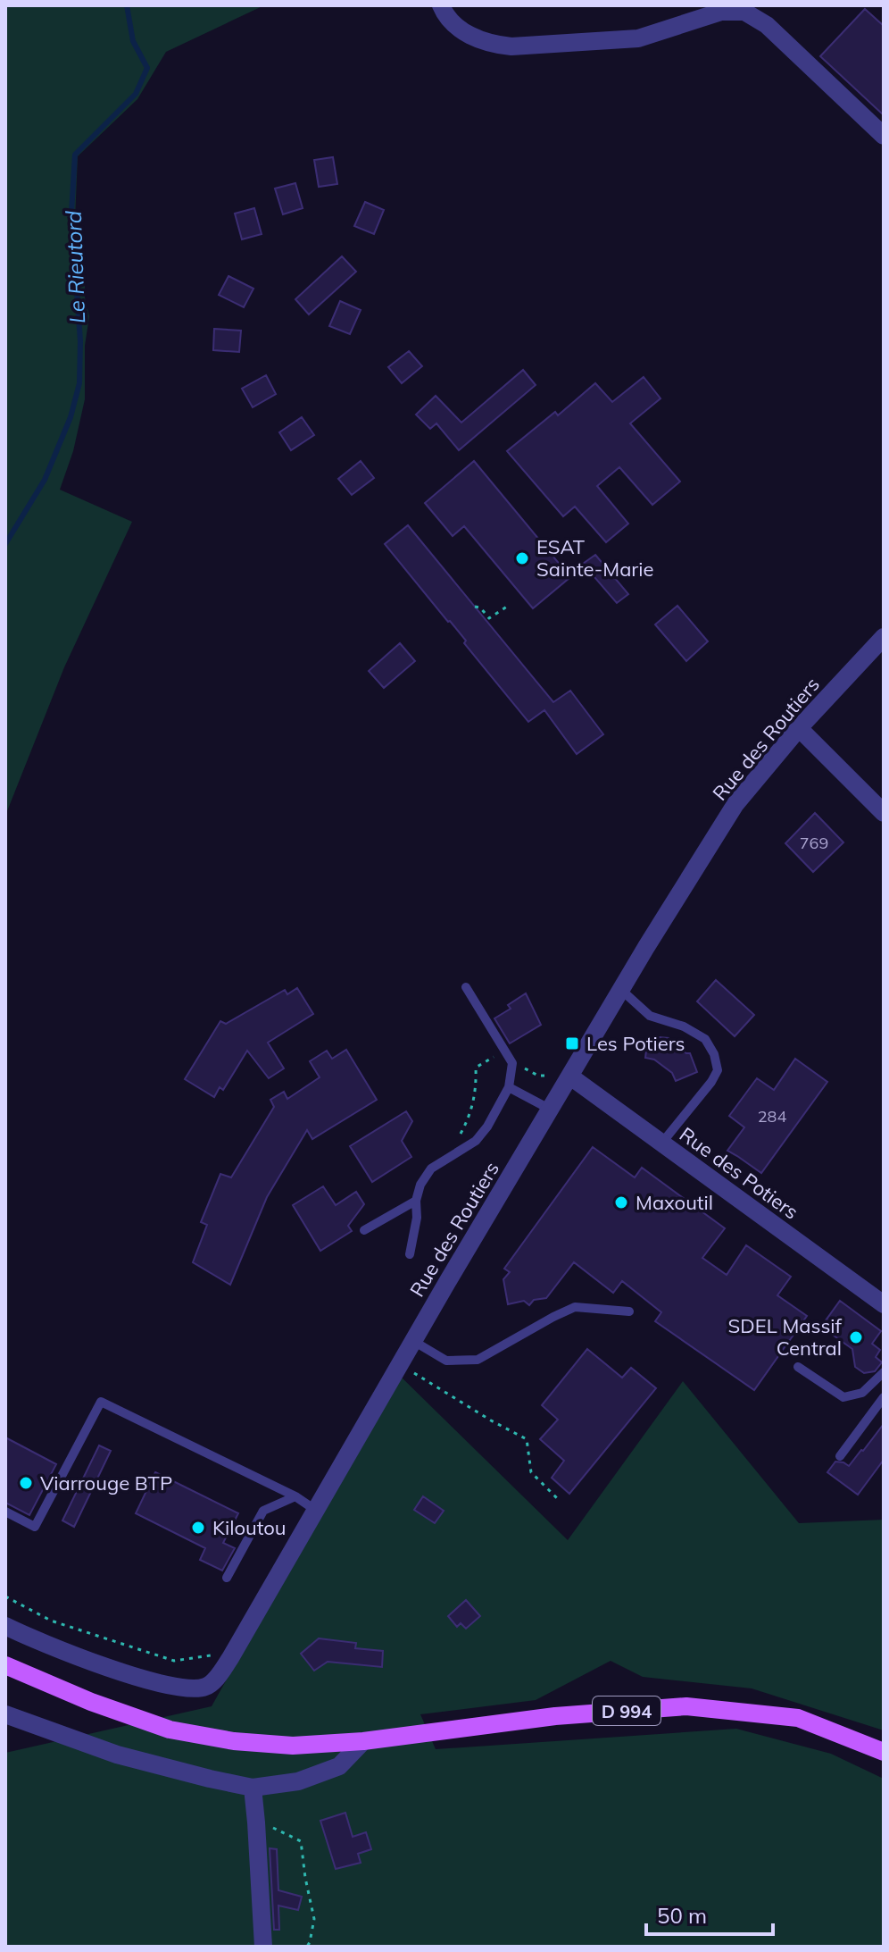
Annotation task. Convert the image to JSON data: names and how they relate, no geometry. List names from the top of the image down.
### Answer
{
  "streets": {
    "main road": ["D 994"],
    "street": ["Rue des Routiers", "Rue des Potiers"]
  },
  "crossings": [
    ["Rue des Routiers", "Rue des Potiers"]
  ],
  "water": ["Le Rieutord"],
  "places": {
    "other": [
      "ESAT Sainte-Marie",
      "Maxoutil",
      "SDEL Massif Central",
      "Viarrouge BTP",
      "Kiloutou"
    ],
    "transit": ["Les Potiers"]
  },
  "house_numbers": ["769", "284"],
  "scale_bar": "50 m"
}
